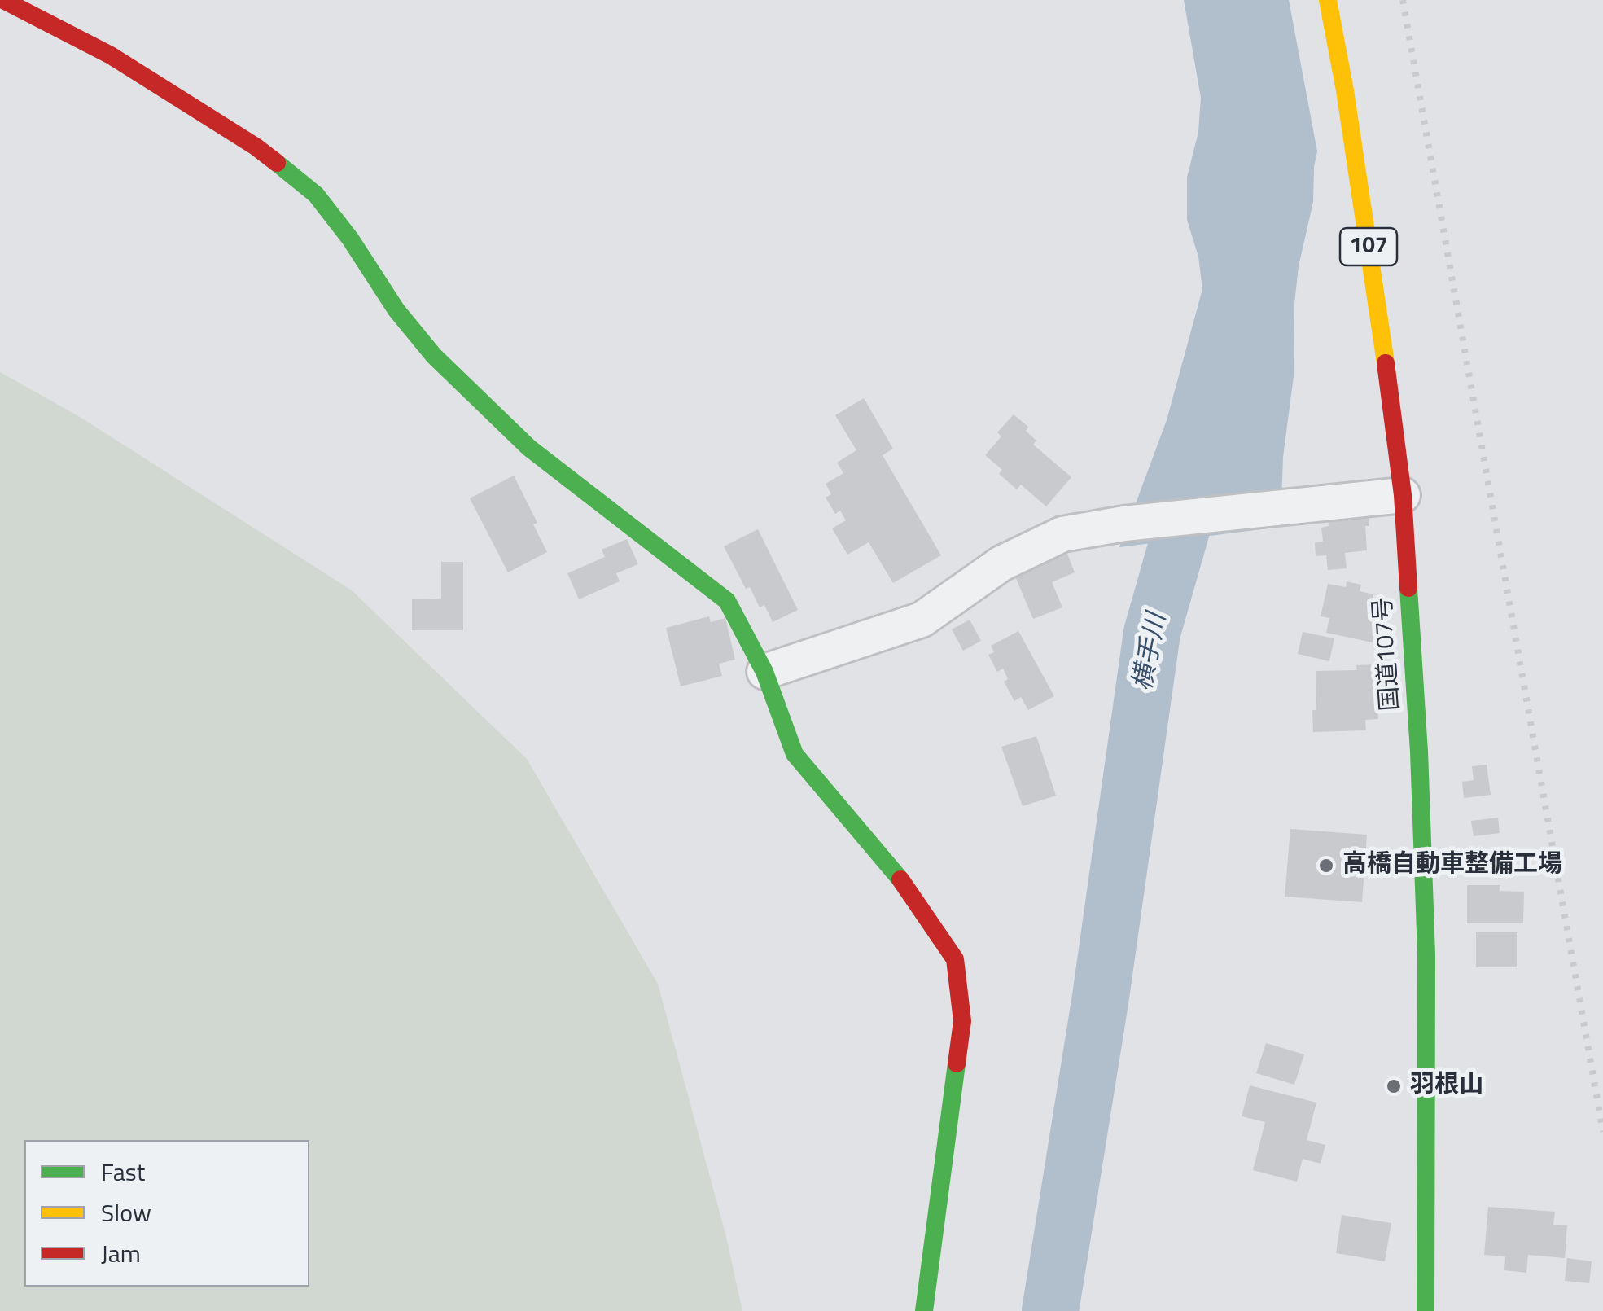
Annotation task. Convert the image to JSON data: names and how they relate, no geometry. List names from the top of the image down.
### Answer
{
  "streets": {
    "main road": ["107", "国道107号"]
  },
  "water": ["横手川"],
  "places": ["高橋自動車整備工場", "羽根山"],
  "legend": ["Fast", "Slow", "Jam"]
}
